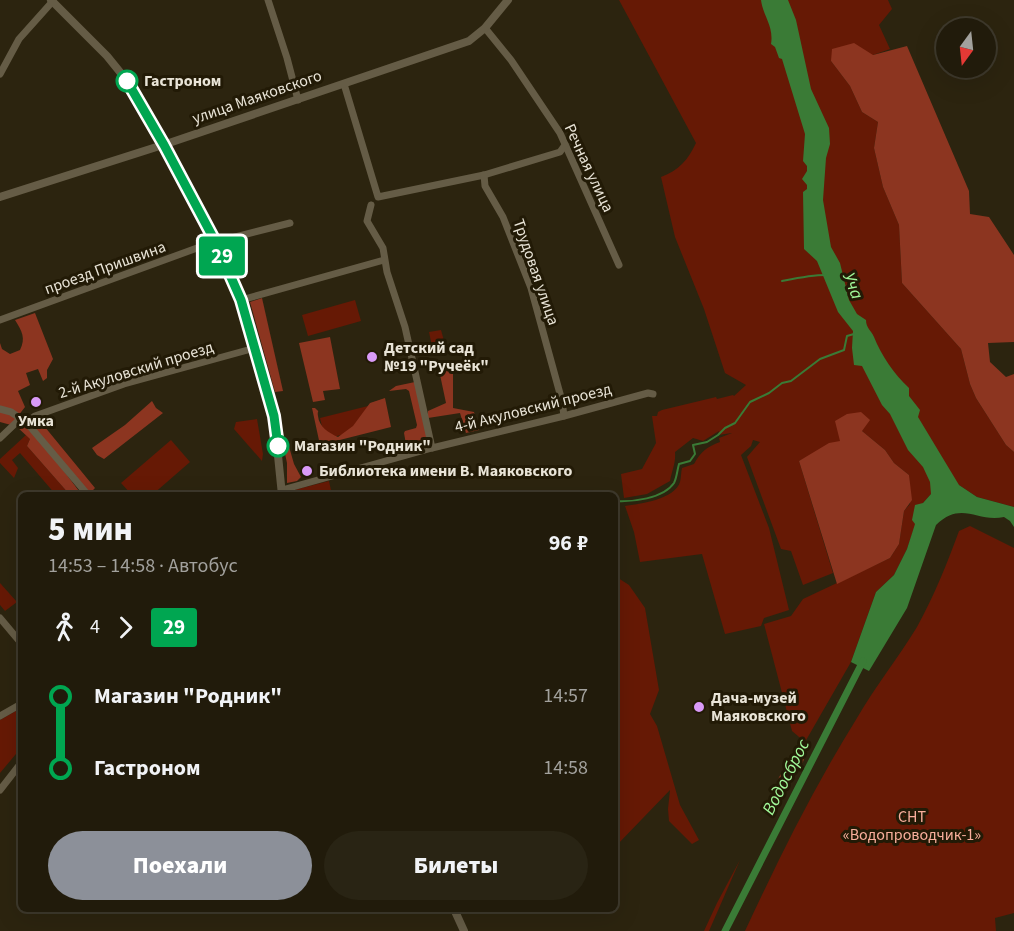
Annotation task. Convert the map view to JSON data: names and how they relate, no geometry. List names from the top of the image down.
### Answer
{
  "streets": {
    "street": [
      "улица Маяковского",
      "Речная улица",
      "проезд Пришвина",
      "Трудовая улица",
      "2-й Акуловский проезд",
      "4-й Акуловский проезд"
    ]
  },
  "crossings": [
    ["улица Маяковского", "Речная улица"],
    ["Трудовая улица", "4-й Акуловский проезд"]
  ],
  "water": ["Уча", "Водосброс"],
  "parks": ["СНТ «Водопроводчик-1»"],
  "places": [
    "Гастроном",
    "Детский сад №19 \"Ручеёк\"",
    "Умка",
    "Магазин \"Родник\"",
    "Библиотека имени В. Маяковского",
    "Дача-музей Маяковского"
  ],
  "lines": ["bus line 29"],
  "north": "bottom",
  "page": {
    "on_map": "29",
    "heading": ["5 мин", "14:53 – 14:58 · Автобус", "96 ₽"],
    "legs": ["4", "29"],
    "list": [
      {
        "name": "Магазин \"Родник\"",
        "value": "14:57"
      },
      {
        "name": "Гастроном",
        "value": "14:58"
      }
    ],
    "buttons": ["Поехали", "Билеты"]
  }
}
